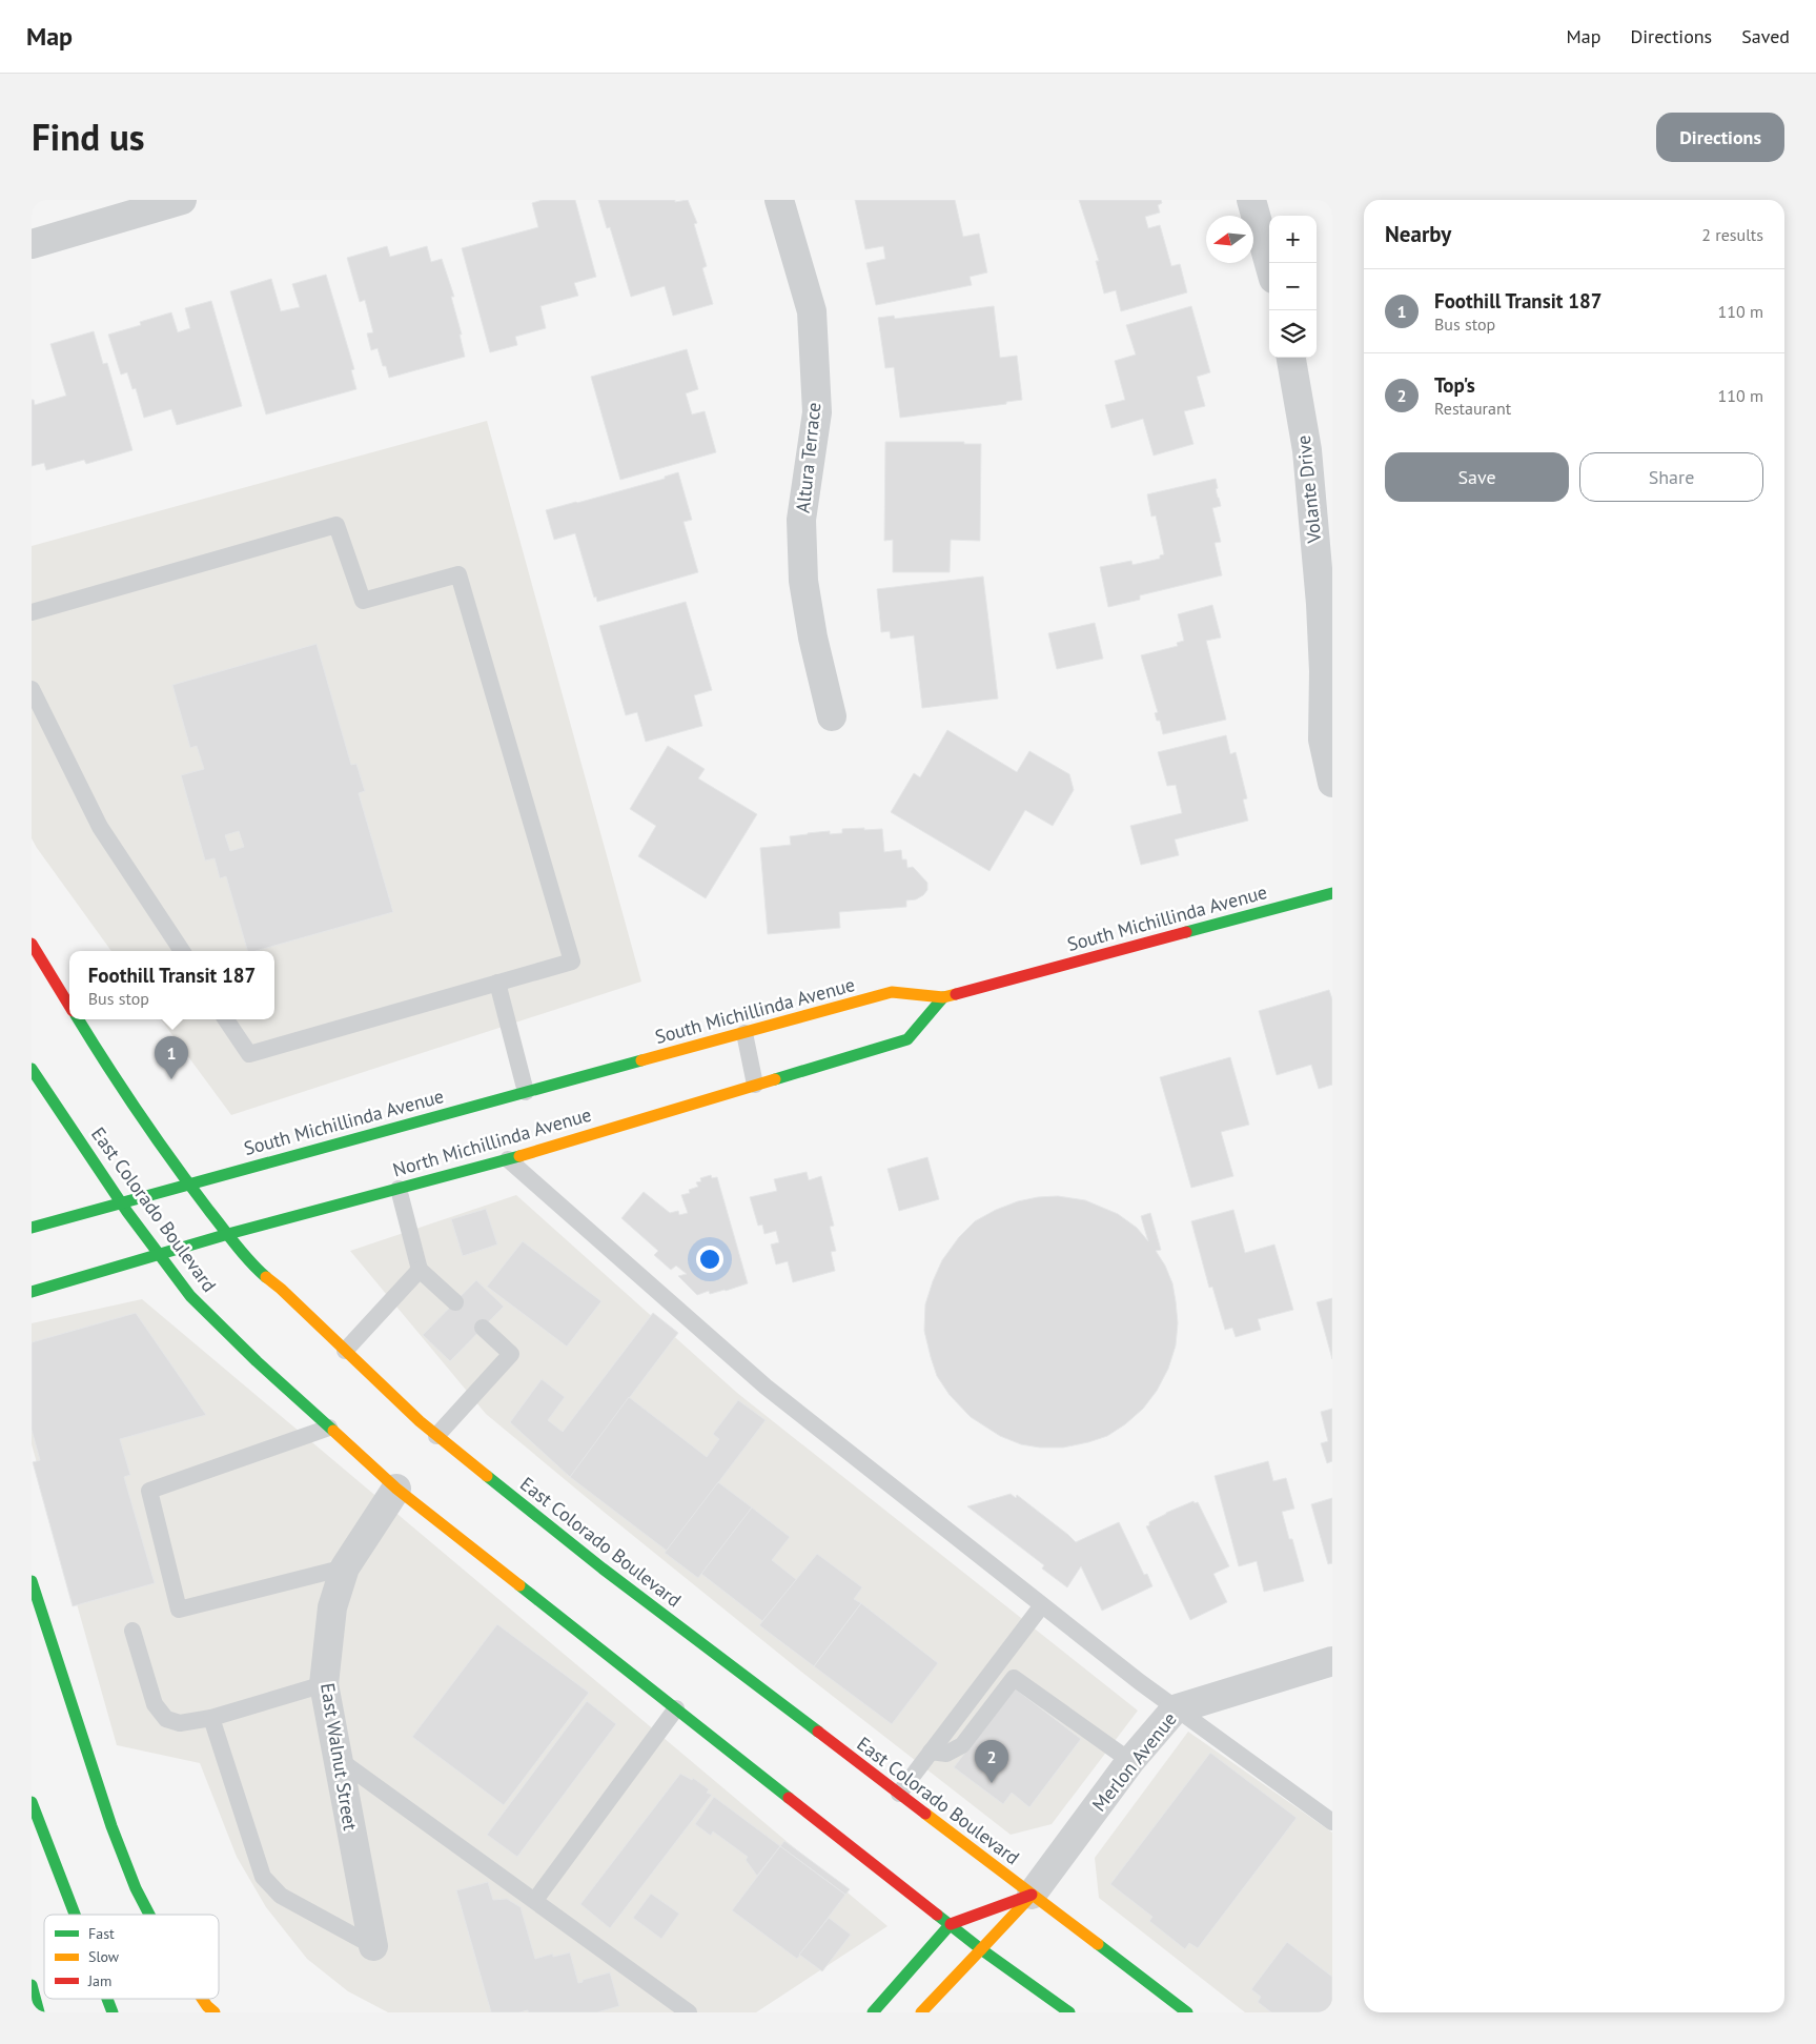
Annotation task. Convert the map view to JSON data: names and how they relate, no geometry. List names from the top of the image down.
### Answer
{
  "streets": {
    "main road": [
      "South Michillinda Avenue",
      "North Michillinda Avenue",
      "East Colorado Boulevard",
      "Merlon Avenue"
    ],
    "street": ["Altura Terrace", "Volante Drive", "East Walnut Street"]
  },
  "crossings": [
    ["South Michillinda Avenue", "North Michillinda Avenue"],
    ["South Michillinda Avenue", "East Colorado Boulevard"],
    ["North Michillinda Avenue", "East Colorado Boulevard"],
    ["East Colorado Boulevard", "East Walnut Street"],
    ["East Colorado Boulevard", "Merlon Avenue"]
  ],
  "legend": ["Fast", "Slow", "Jam"],
  "north": "left",
  "page": {
    "header": "Map",
    "nav": ["Map", "Directions", "Saved"],
    "title": "Find us",
    "buttons": [
      "Directions",
      ["Save", "Share"]
    ],
    "heading": ["Nearby", "2 results"],
    "map_buttons": ["+", "−"],
    "list": [
      {
        "mark": "1",
        "name": "Foothill Transit 187",
        "note": "Bus stop",
        "value": "110 m"
      },
      {
        "mark": "2",
        "name": "Top's",
        "note": "Restaurant",
        "value": "110 m"
      }
    ],
    "popup": ["Foothill Transit 187", "Bus stop"],
    "pins": ["1", "2"]
  }
}
